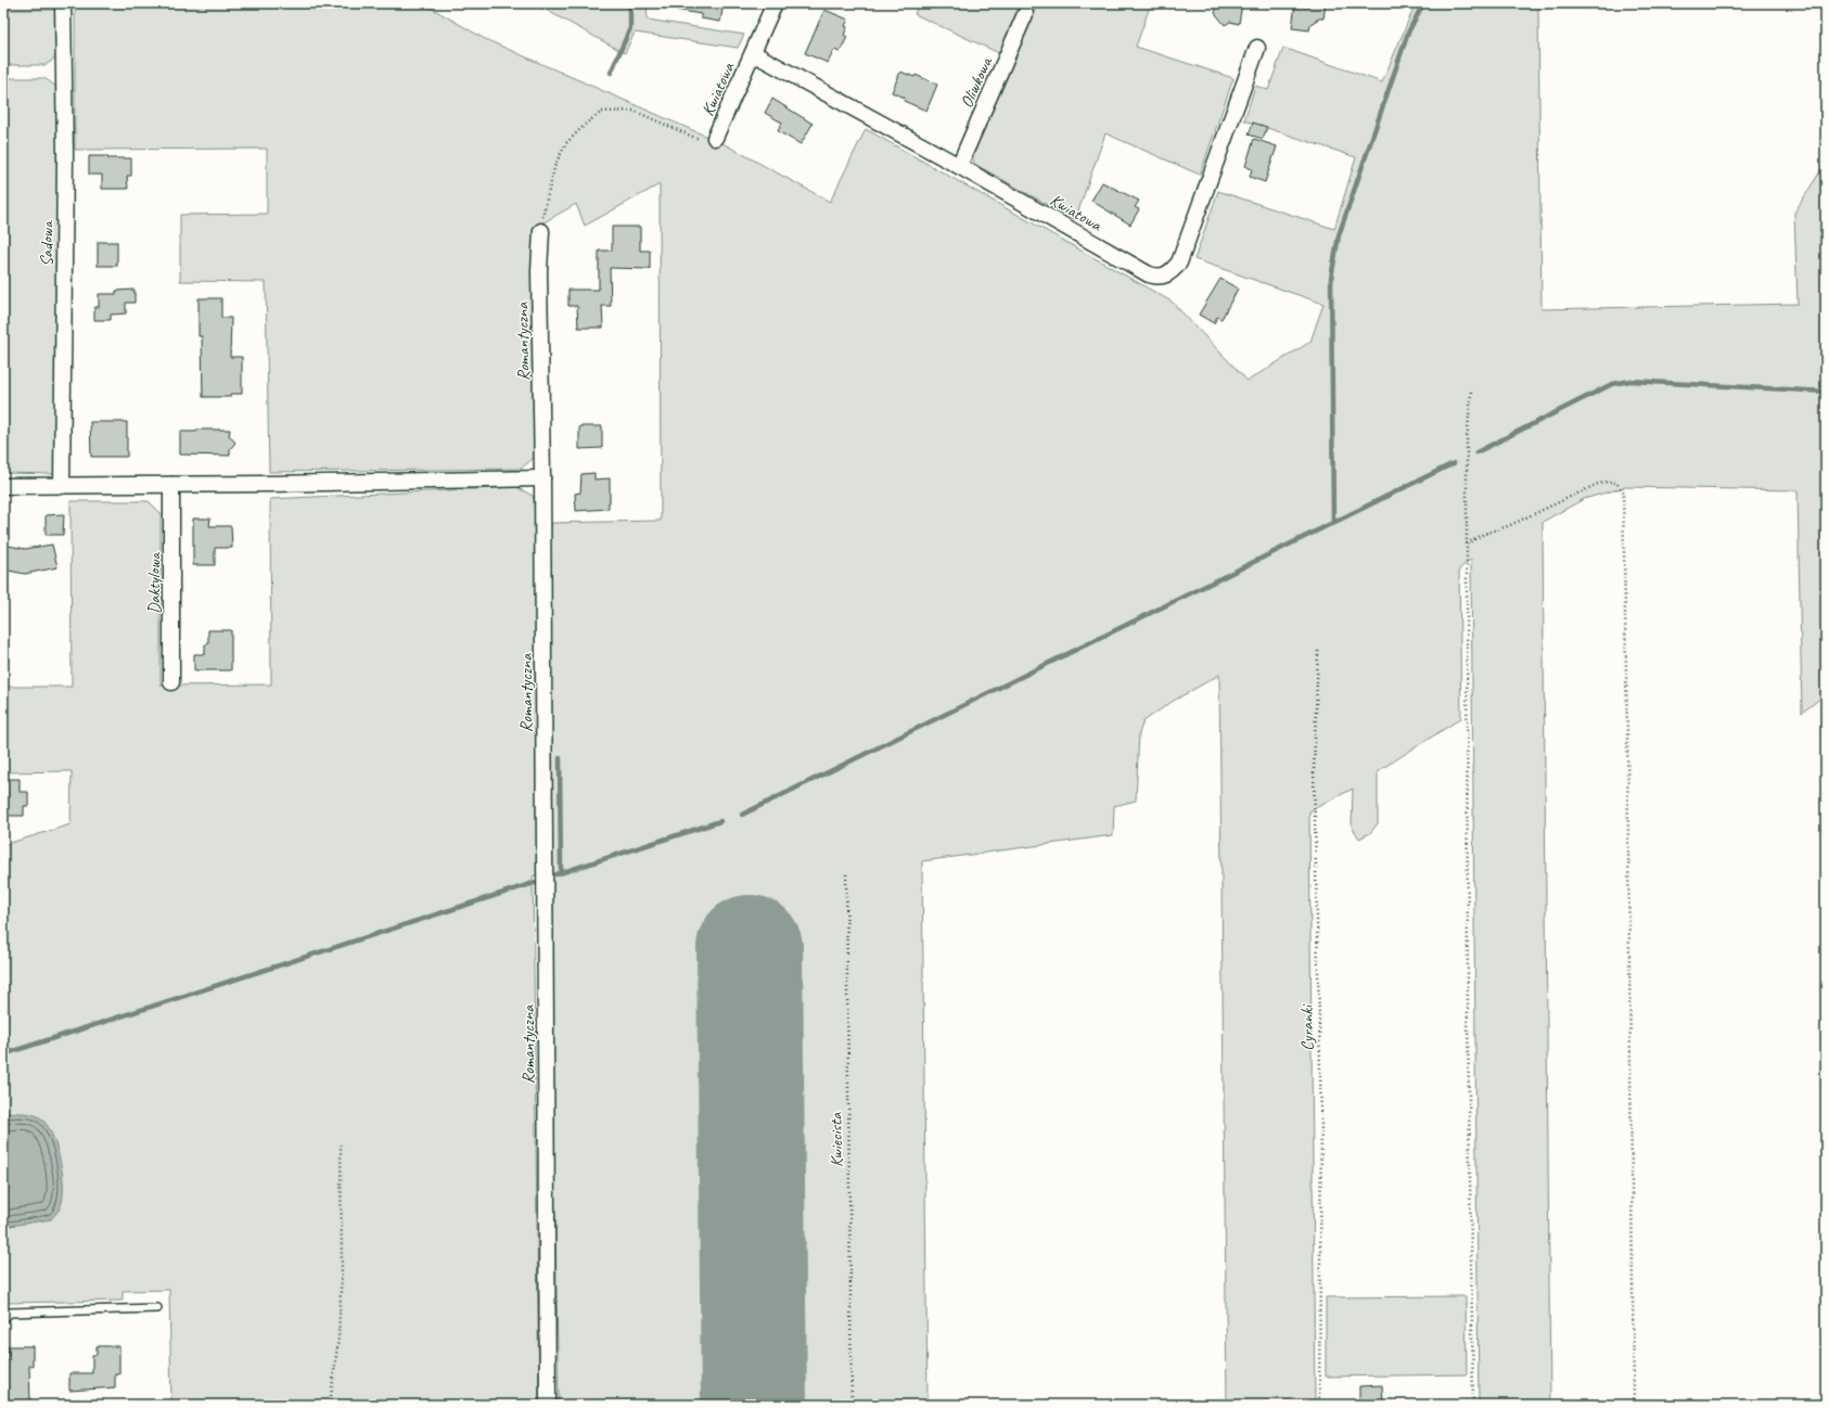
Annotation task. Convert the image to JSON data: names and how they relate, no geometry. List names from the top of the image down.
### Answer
{
  "streets": {
    "street": [
      "Oliwkowa",
      "Kwiatowa",
      "Sadowa",
      "Romantyczna",
      "Daktylowa"
    ],
    "path": ["Cyranki", "Kwiecista"]
  },
  "crossings": [
    ["Oliwkowa", "Kwiatowa"]
  ]
}
